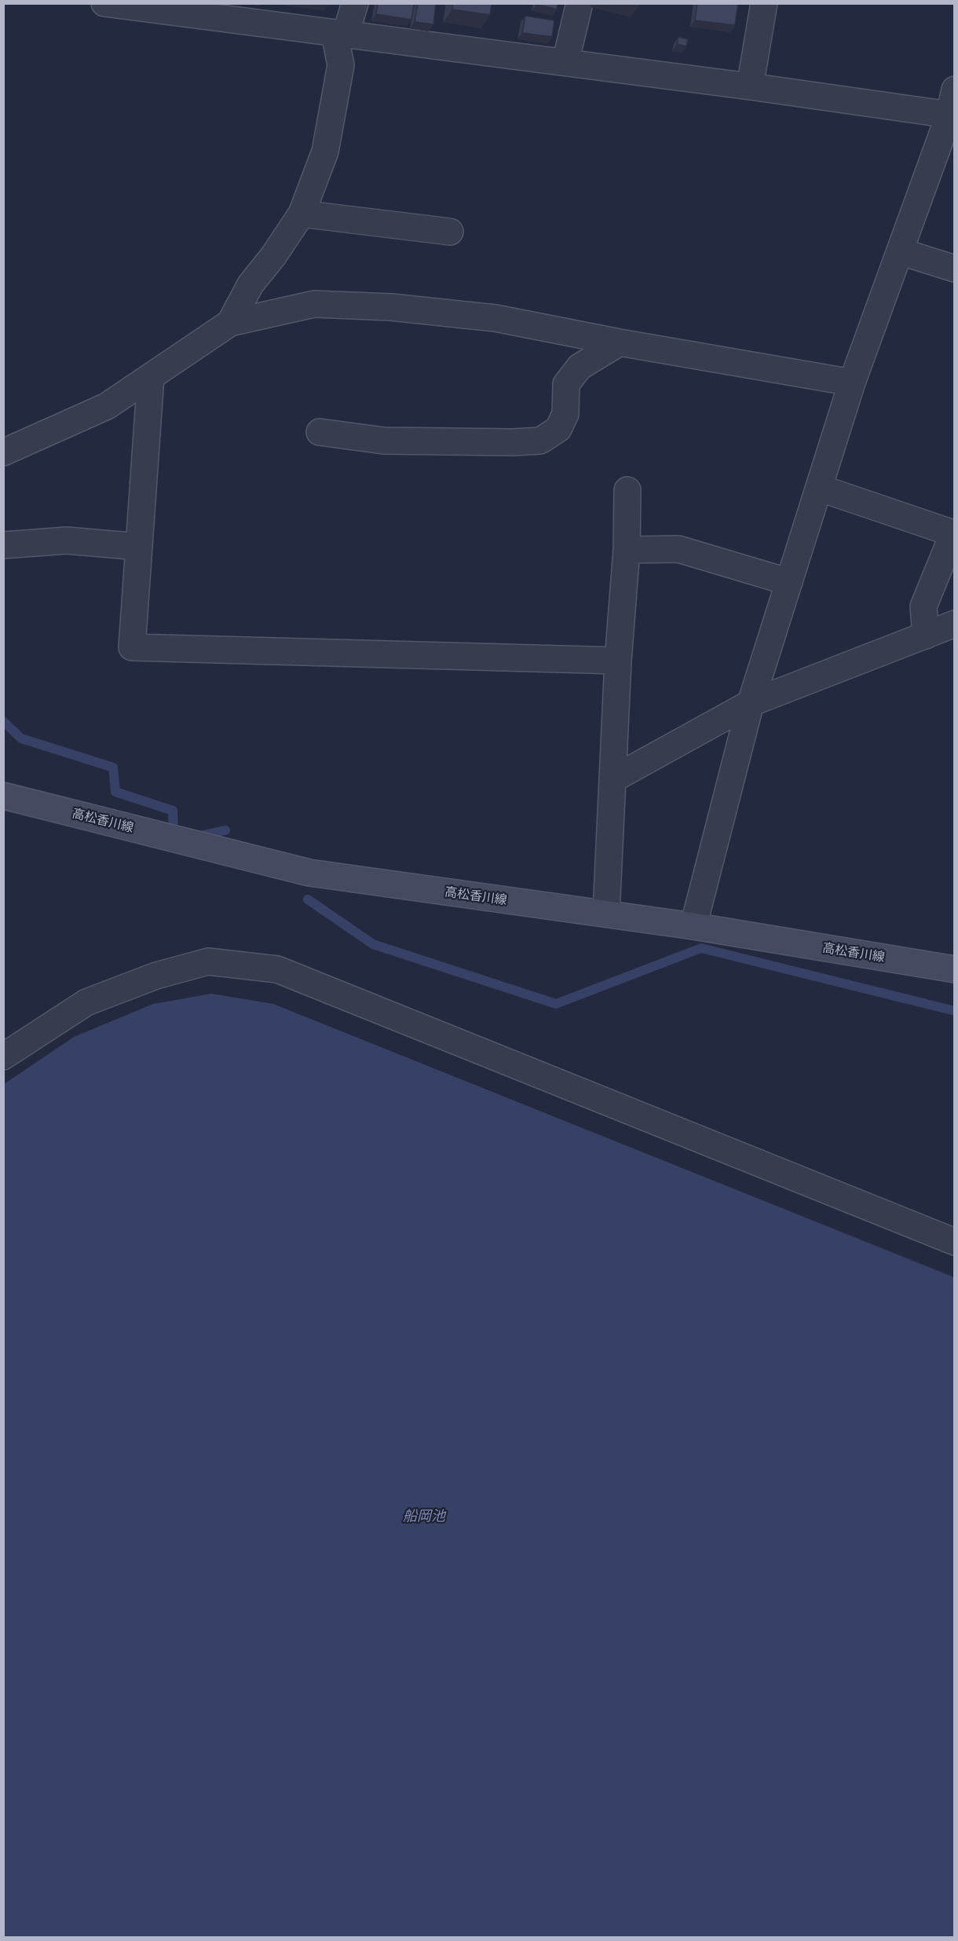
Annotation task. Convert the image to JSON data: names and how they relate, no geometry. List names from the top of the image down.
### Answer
{
  "streets": {
    "main road": ["高松香川線"]
  },
  "water": ["船岡池"]
}
